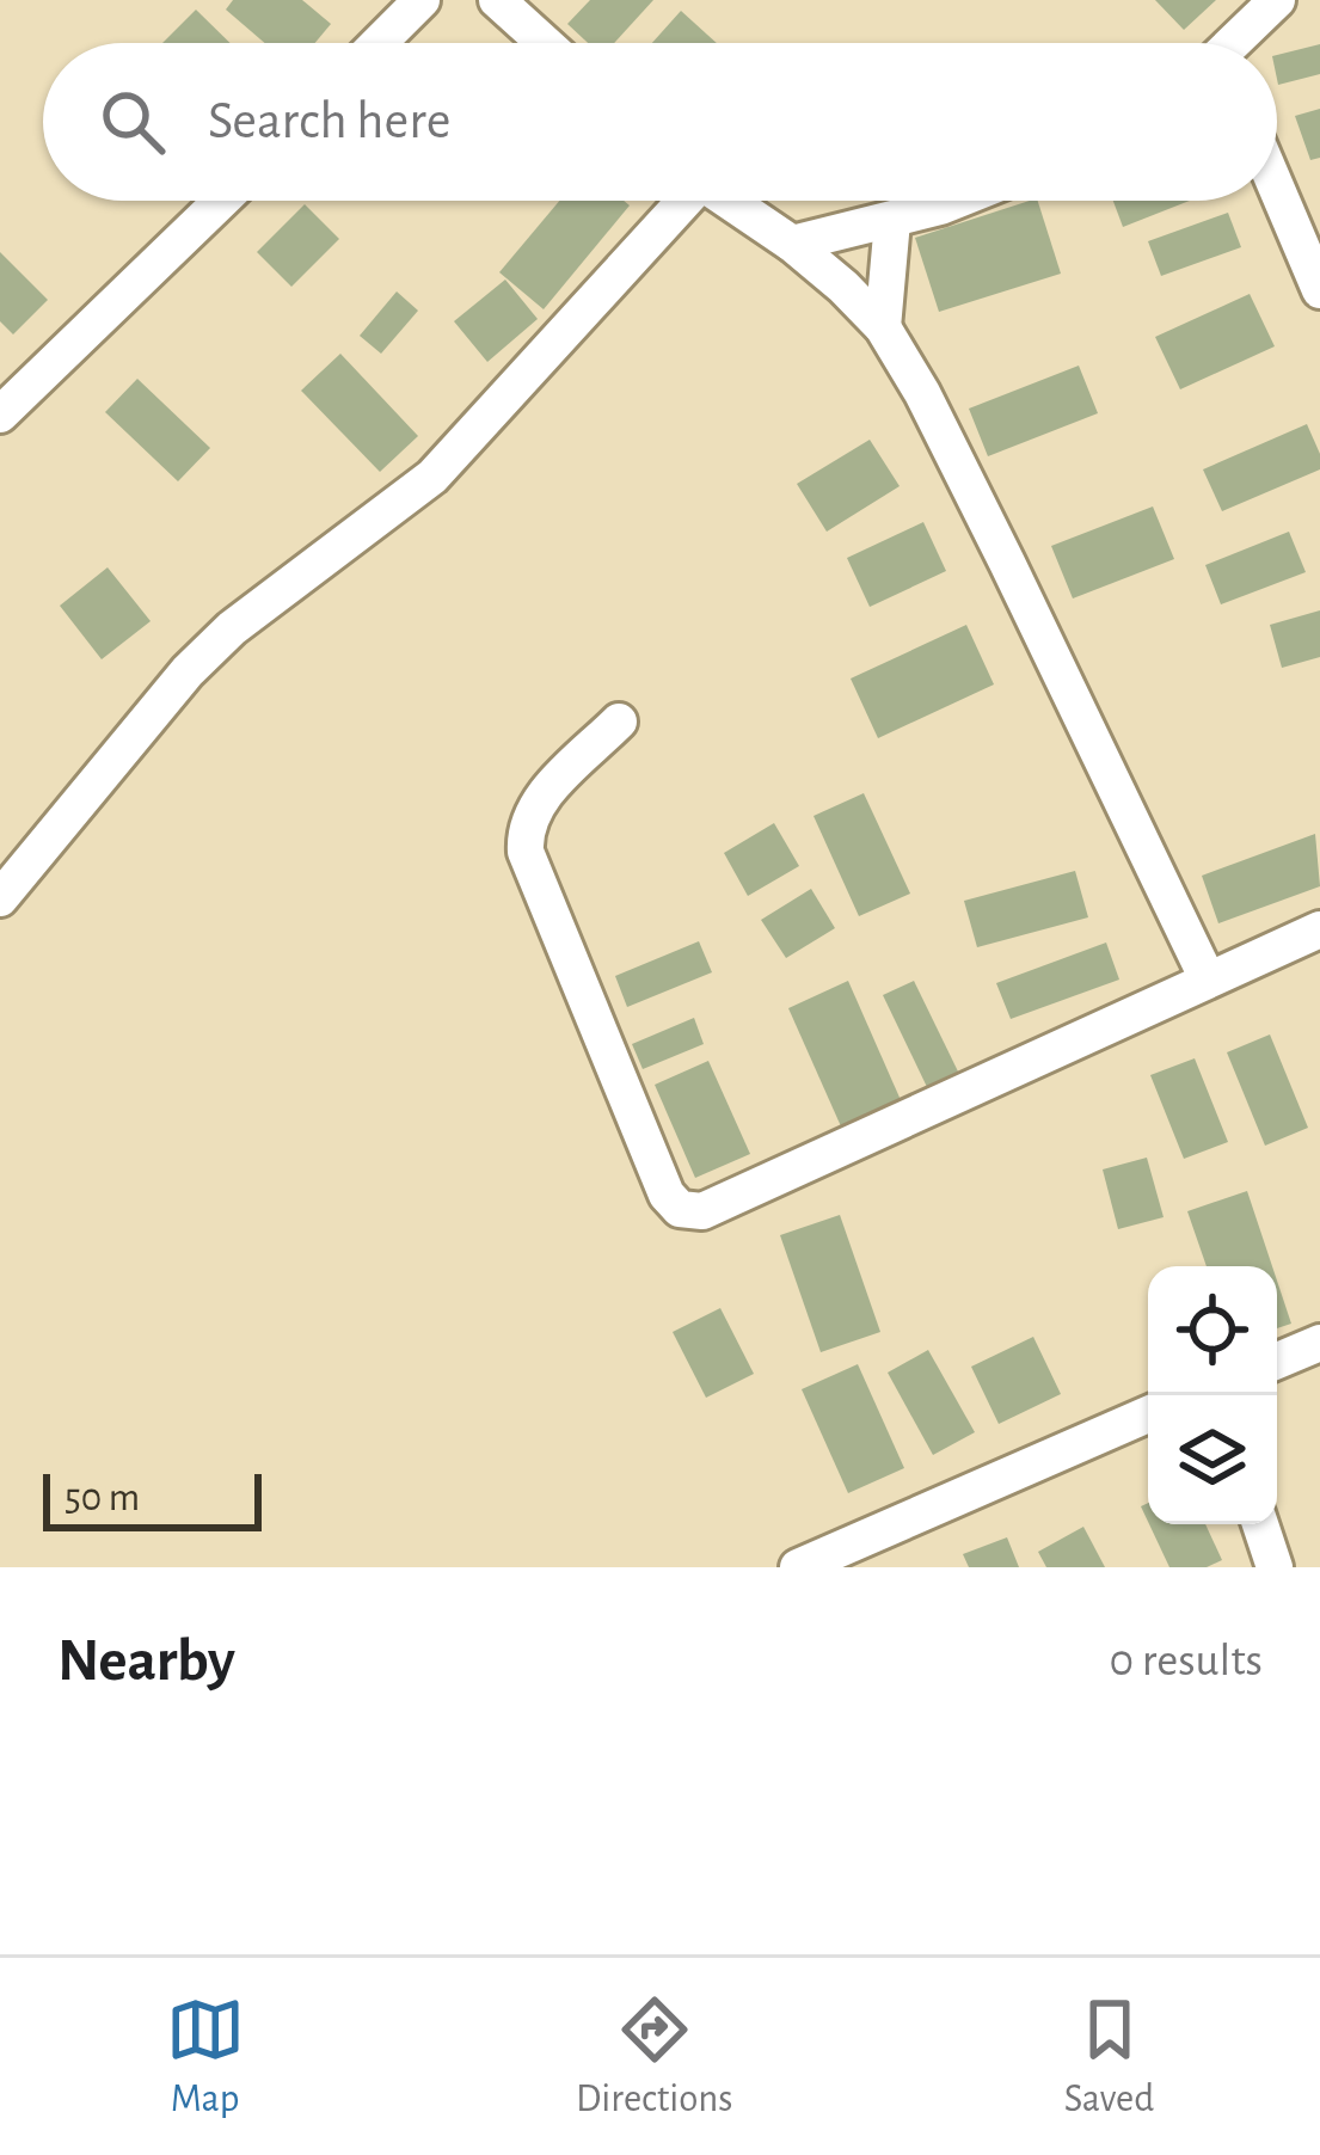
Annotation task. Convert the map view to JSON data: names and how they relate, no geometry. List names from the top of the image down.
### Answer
{
  "scale_bar": "50 m",
  "page": {
    "search": "Search here",
    "scale": "50 m",
    "heading": ["Nearby", "0 results"],
    "nav": ["Map", "Directions", "Saved"]
  }
}
